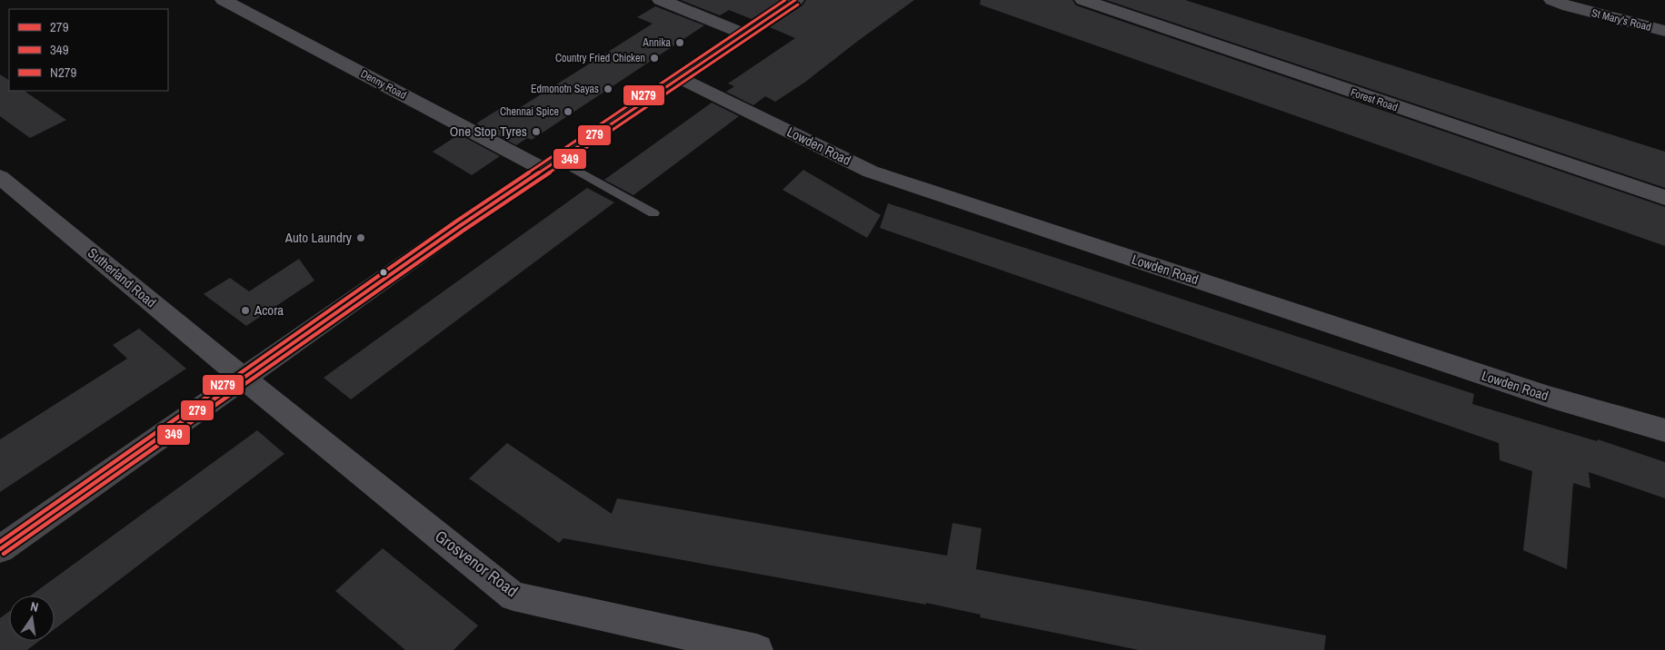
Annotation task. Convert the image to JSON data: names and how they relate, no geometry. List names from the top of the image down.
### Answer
{
  "streets": {
    "street": [
      "St Mary's Road",
      "Denny Road",
      "Forest Road",
      "Lowden Road",
      "Sutherland Road",
      "Grosvenor Road"
    ]
  },
  "crossings": [
    ["Sutherland Road", "Grosvenor Road"]
  ],
  "places": [
    "Annika",
    "Country Fried Chicken",
    "Edmonotn Sayas",
    "Chennai Spice",
    "One Stop Tyres",
    "Auto Laundry",
    "Acora"
  ],
  "lines": ["transit line 279", "transit line N279", "transit line 349"],
  "legend": ["279", "349", "N279"],
  "north": "top"
}
